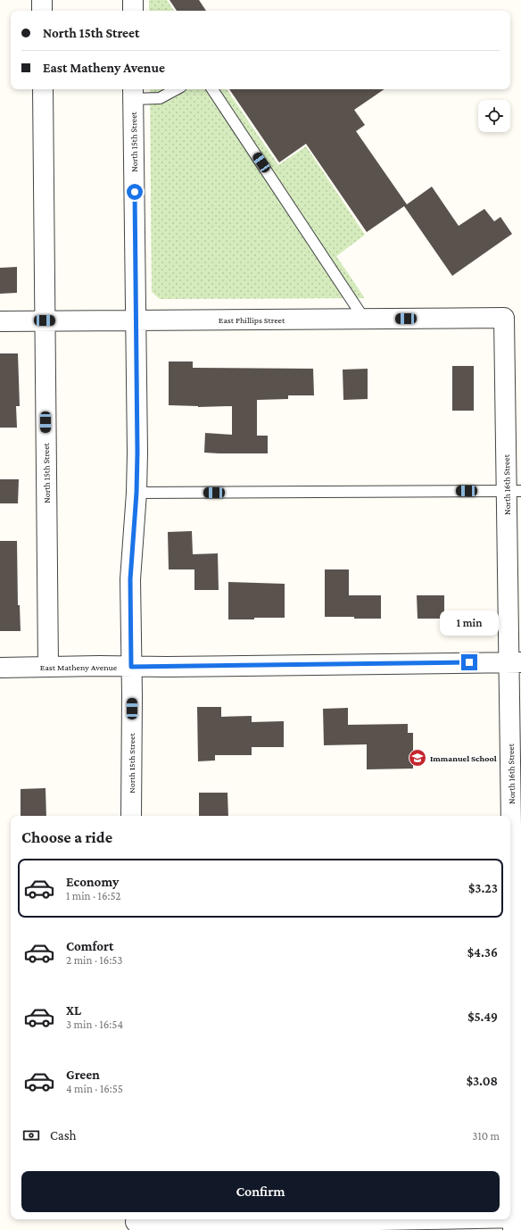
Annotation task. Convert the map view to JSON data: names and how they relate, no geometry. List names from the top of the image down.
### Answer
{
  "streets": {
    "street": [
      "North 15th Street",
      "East Phillips Street",
      "North 16th Street",
      "East Matheny Avenue"
    ]
  },
  "crossings": [
    ["North 15th Street", "East Phillips Street"],
    ["North 15th Street", "East Matheny Avenue"],
    ["East Phillips Street", "North 16th Street"],
    ["North 16th Street", "East Matheny Avenue"]
  ],
  "places": {
    "school or university": ["Immanuel School"]
  },
  "page": {
    "banner": ["North 15th Street", "East Matheny Avenue"],
    "bubble": "1 min",
    "heading": "Choose a ride",
    "list": [
      {
        "name": "Economy",
        "note": "1 min · 16:52",
        "value": "$3.23"
      },
      {
        "name": "Comfort",
        "note": "2 min · 16:53",
        "value": "$4.36"
      },
      {
        "name": "XL",
        "note": "3 min · 16:54",
        "value": "$5.49"
      },
      {
        "name": "Green",
        "note": "4 min · 16:55",
        "value": "$3.08"
      }
    ],
    "pay": ["Cash", "310 m"],
    "buttons": "Confirm"
  }
}
